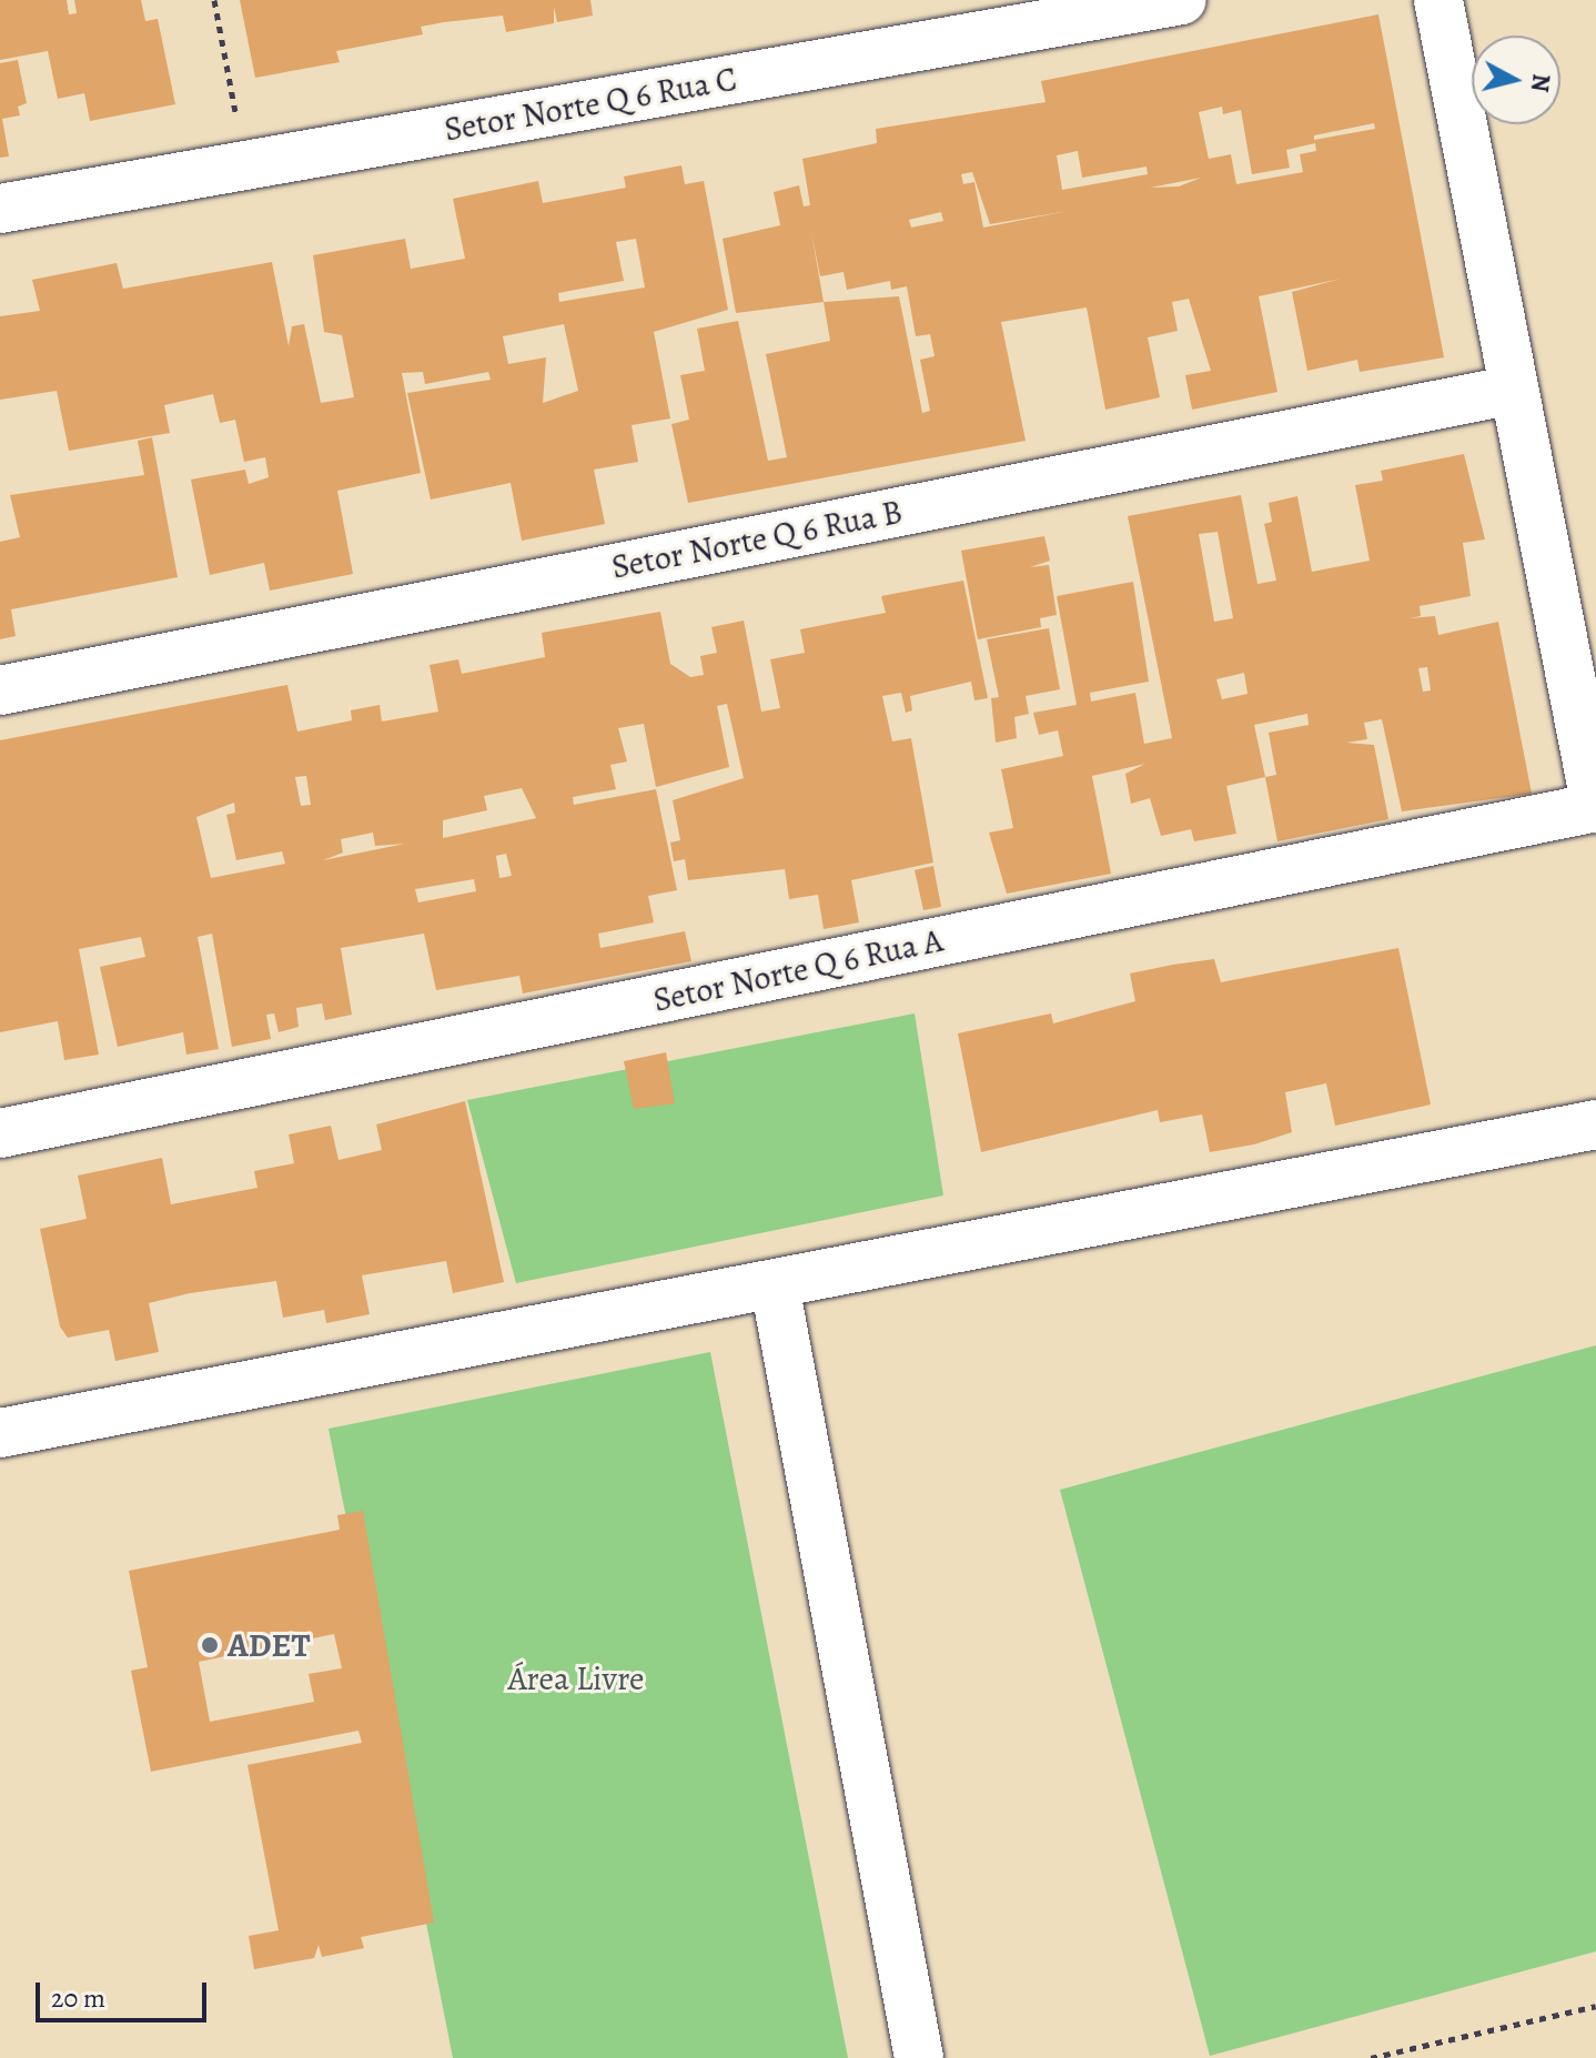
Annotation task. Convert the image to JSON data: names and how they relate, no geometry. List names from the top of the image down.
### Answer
{
  "streets": {
    "street": ["Setor Norte Q 6 Rua C", "Setor Norte Q 6 Rua B", "Setor Norte Q 6 Rua A"]
  },
  "parks": ["Área Livre"],
  "places": ["ADET"],
  "scale_bar": "20 m",
  "north": "right"
}
